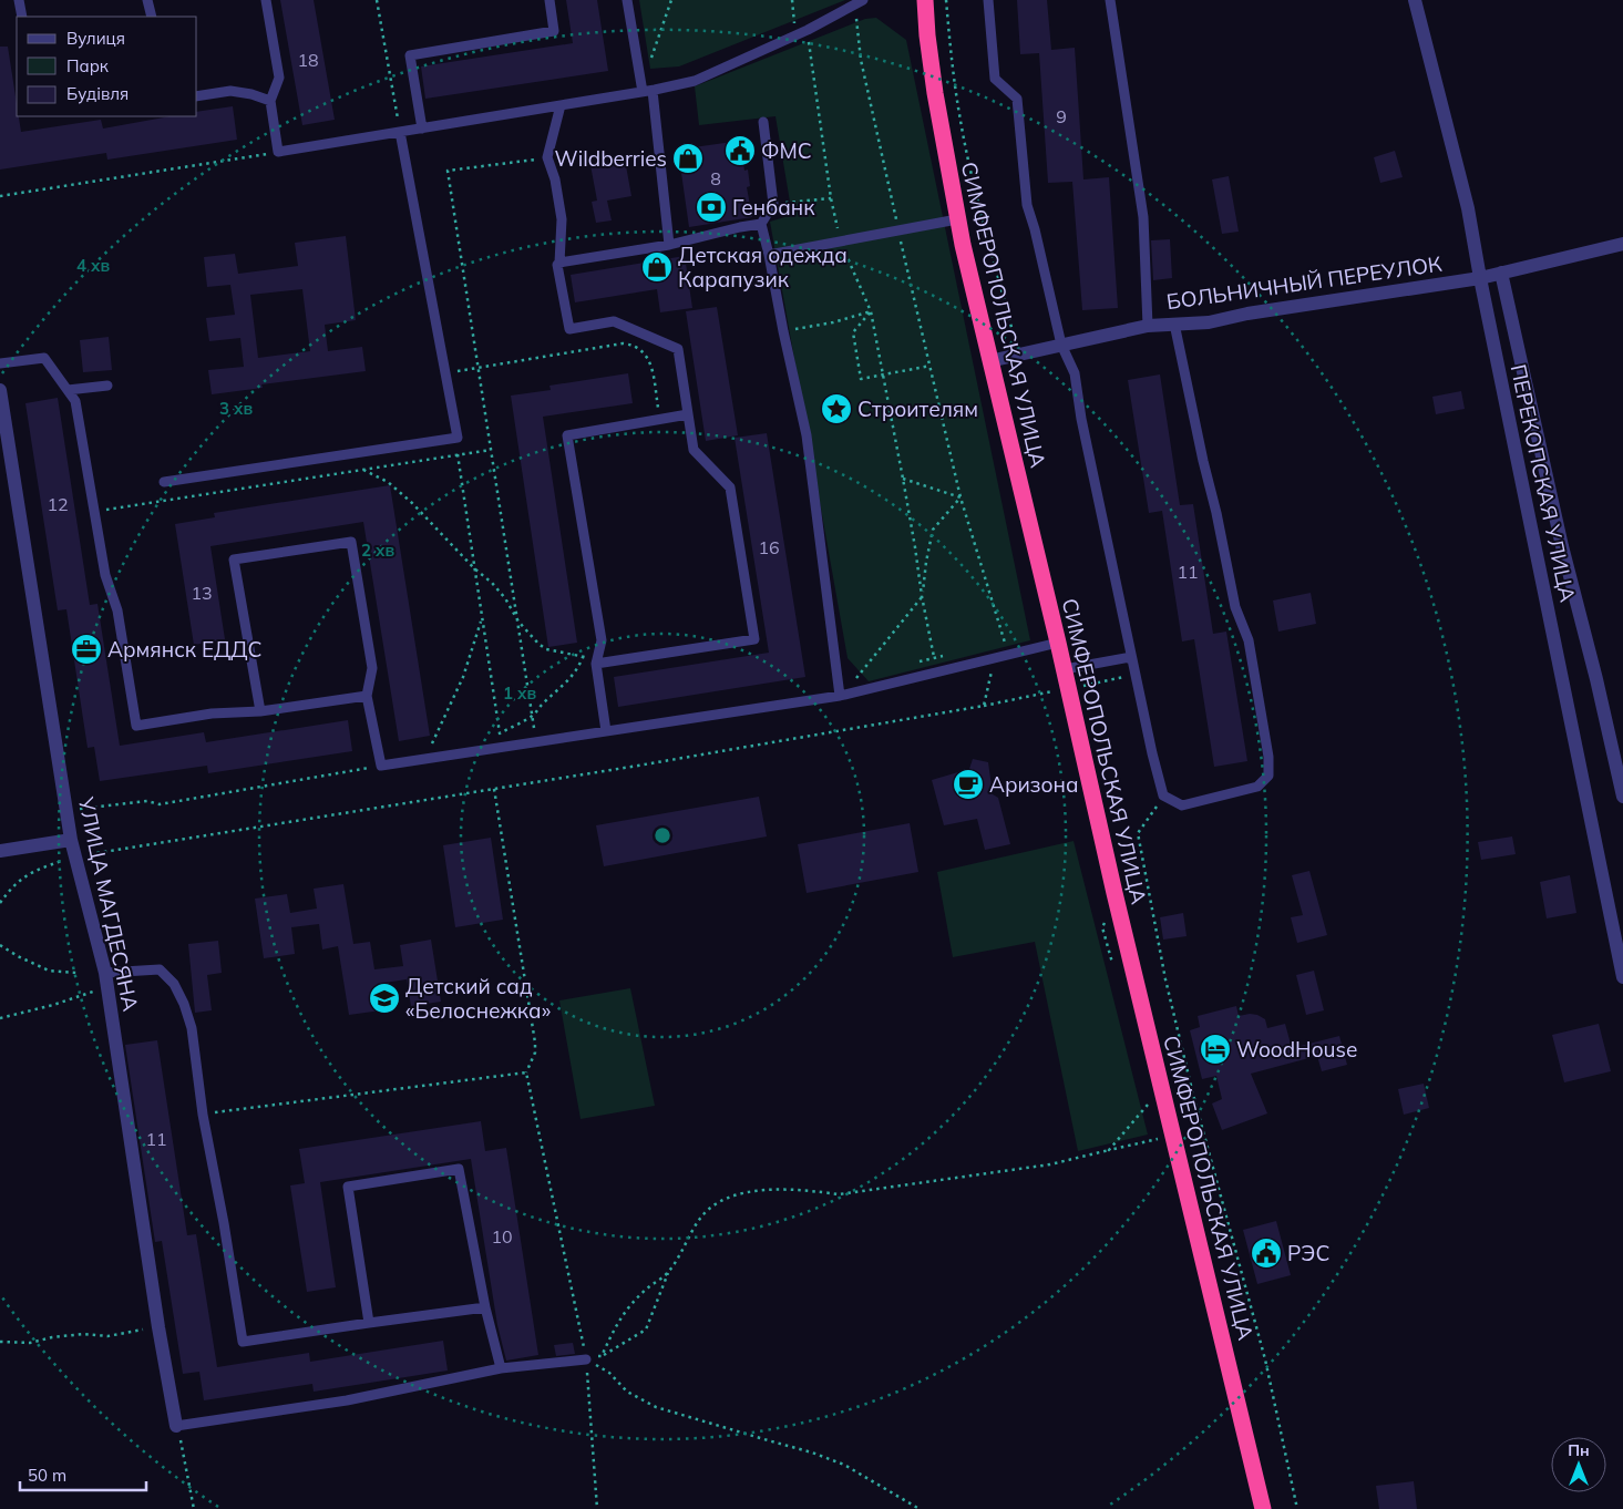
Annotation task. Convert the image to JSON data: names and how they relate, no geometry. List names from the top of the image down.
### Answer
{
  "streets": {
    "highway": ["СИМФЕРОПОЛЬСКАЯ УЛИЦА"],
    "street": ["БОЛЬНИЧНЫЙ ПЕРЕУЛОК", "ПЕРЕКОПСКАЯ УЛИЦА", "УЛИЦА МАГДЕСЯНА"]
  },
  "crossings": [
    ["БОЛЬНИЧНЫЙ ПЕРЕУЛОК", "СИМФЕРОПОЛЬСКАЯ УЛИЦА"],
    ["БОЛЬНИЧНЫЙ ПЕРЕУЛОК", "ПЕРЕКОПСКАЯ УЛИЦА"]
  ],
  "places": {
    "public building": ["ФМС", "РЭС"],
    "shop": ["Wildberries", "Детская одежда Карапузик"],
    "bank": ["Генбанк"],
    "place": ["Строителям"],
    "office": ["Армянск ЕДДС"],
    "cafe": ["Аризона"],
    "school or university": ["Детский сад «Белоснежка»"],
    "hotel": ["WoodHouse"]
  },
  "house_numbers": [
    "18",
    "9",
    "8",
    "12",
    "16",
    "11",
    "13",
    "11",
    "10"
  ],
  "legend": ["Вулиця", "Парк", "Будівля"],
  "scale_bar": "50 m",
  "north": "top",
  "rings": [
    "4 хв",
    "3 хв",
    "2 хв",
    "1 хв"
  ]
}
